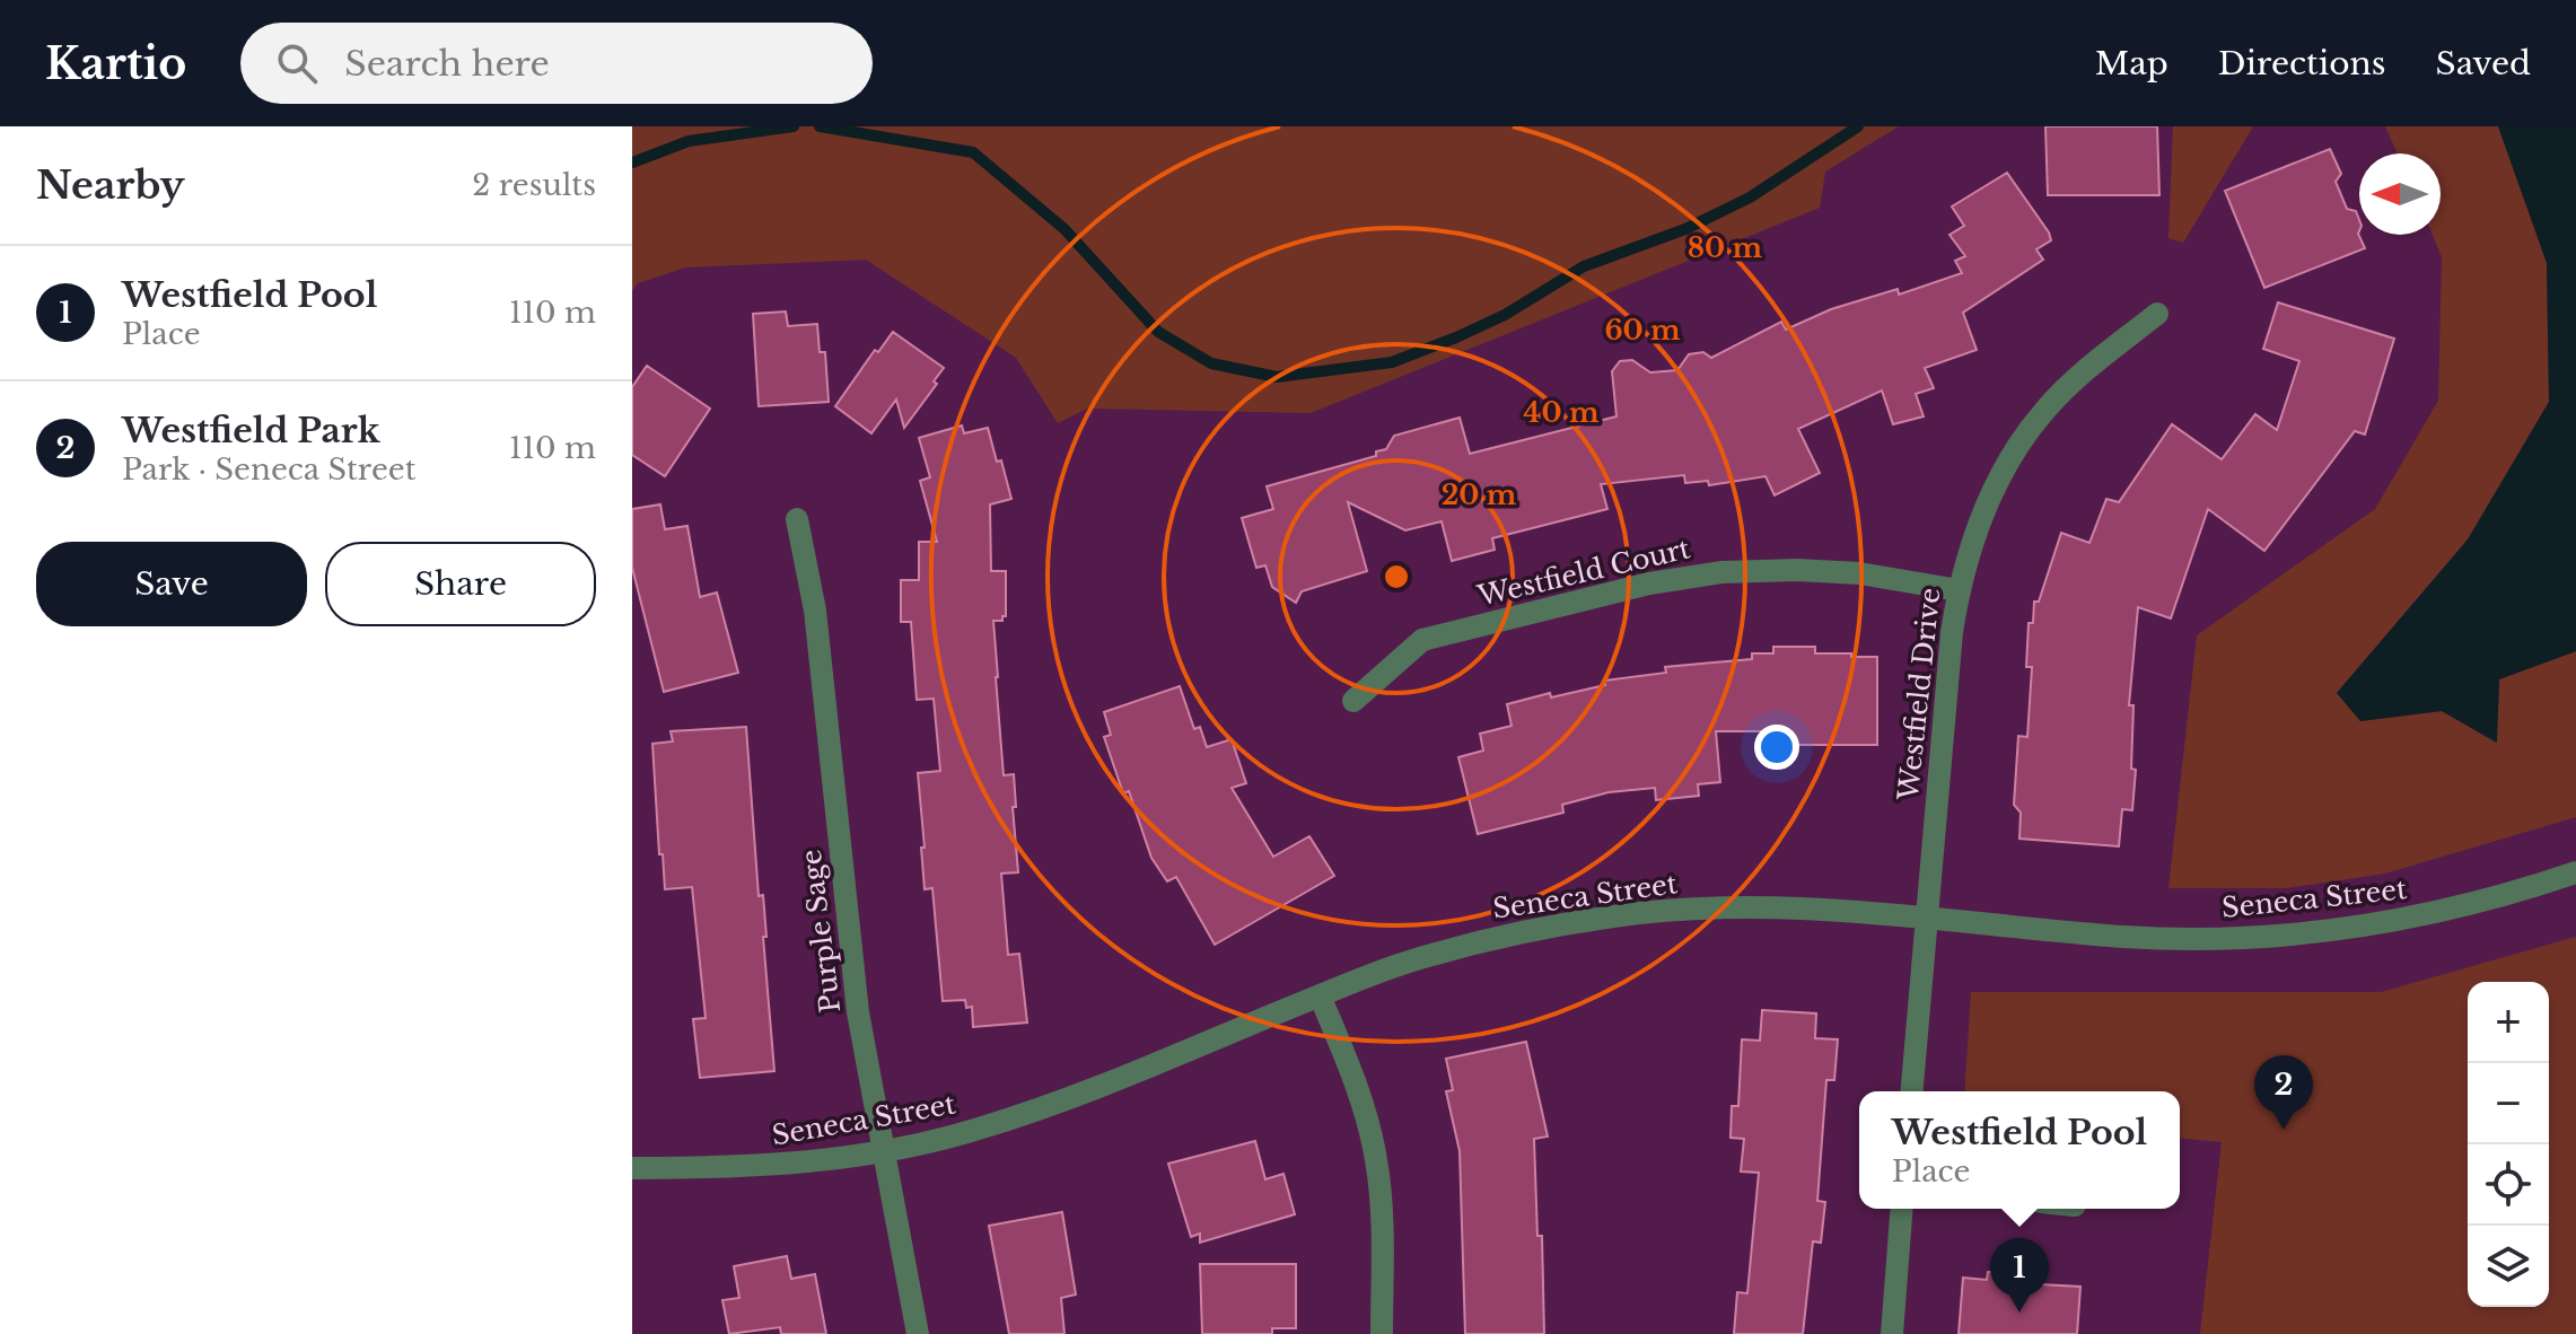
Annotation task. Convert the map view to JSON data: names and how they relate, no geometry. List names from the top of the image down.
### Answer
{
  "streets": {
    "street": [
      "Westfield Court",
      "Westfield Drive",
      "Seneca Street",
      "Purple Sage"
    ]
  },
  "crossings": [
    ["Westfield Court", "Westfield Drive"],
    ["Westfield Drive", "Seneca Street"],
    ["Seneca Street", "Purple Sage"]
  ],
  "north": "left",
  "page": {
    "header": "Kartio",
    "search": "Search here",
    "nav": ["Map", "Directions", "Saved"],
    "heading": ["Nearby", "2 results"],
    "list": [
      {
        "mark": "1",
        "name": "Westfield Pool",
        "note": "Place",
        "value": "110 m"
      },
      {
        "mark": "2",
        "name": "Westfield Park",
        "note": "Park · Seneca Street",
        "value": "110 m"
      }
    ],
    "buttons": ["Save", "Share"],
    "map_buttons": ["+", "−"],
    "pins": ["2", "1"],
    "popup": ["Westfield Pool", "Place"]
  },
  "rings": [
    "80 m",
    "60 m",
    "40 m",
    "20 m"
  ]
}
